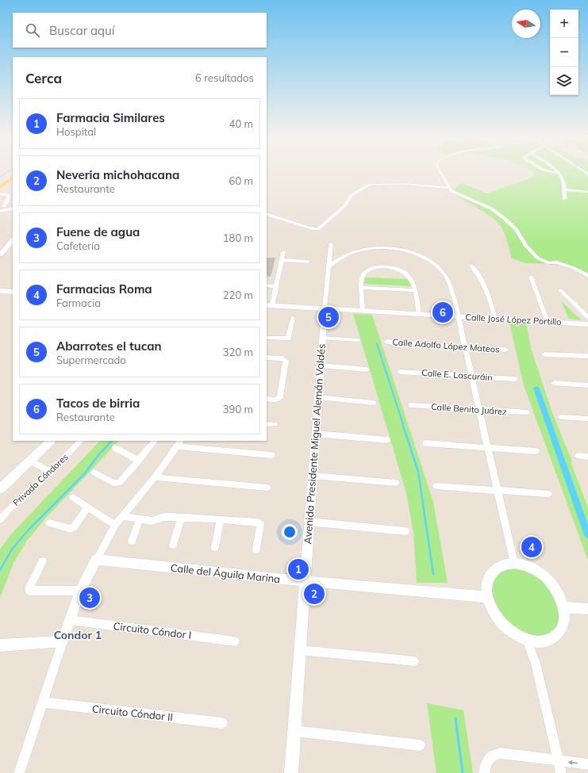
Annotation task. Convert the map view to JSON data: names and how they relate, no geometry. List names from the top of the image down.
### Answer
{
  "streets": {
    "street": [
      "Calle José López Portillo",
      "Calle Adolfo López Mateos",
      "Calle E. Lascuráin",
      "Calle Benito Juárez",
      "Avenida Presidente Miguel Alemán Valdés",
      "Privada Cóndores",
      "Calle del Águila Marina",
      "Circuito Cóndor I",
      "Circuito Cóndor II"
    ]
  },
  "crossings": [
    ["Calle José López Portillo", "Avenida Presidente Miguel Alemán Valdés"],
    ["Avenida Presidente Miguel Alemán Valdés", "Calle del Águila Marina"]
  ],
  "districts": ["Condor 1"],
  "north": "left",
  "page": {
    "map_buttons": ["+", "−"],
    "search": "Buscar aquí",
    "heading": ["Cerca", "6 resultados"],
    "list": [
      {
        "mark": "1",
        "name": "Farmacia Similares",
        "note": "Hospital",
        "value": "40 m"
      },
      {
        "mark": "2",
        "name": "Neveria michohacana",
        "note": "Restaurante",
        "value": "60 m"
      },
      {
        "mark": "3",
        "name": "Fuene de agua",
        "note": "Cafetería",
        "value": "180 m"
      },
      {
        "mark": "4",
        "name": "Farmacias Roma",
        "note": "Farmacia",
        "value": "220 m"
      },
      {
        "mark": "5",
        "name": "Abarrotes el tucan",
        "note": "Supermercado",
        "value": "320 m"
      },
      {
        "mark": "6",
        "name": "Tacos de birria",
        "note": "Restaurante",
        "value": "390 m"
      }
    ],
    "pins": [
      "6",
      "5",
      "4",
      "1",
      "2",
      "3"
    ]
  }
}
